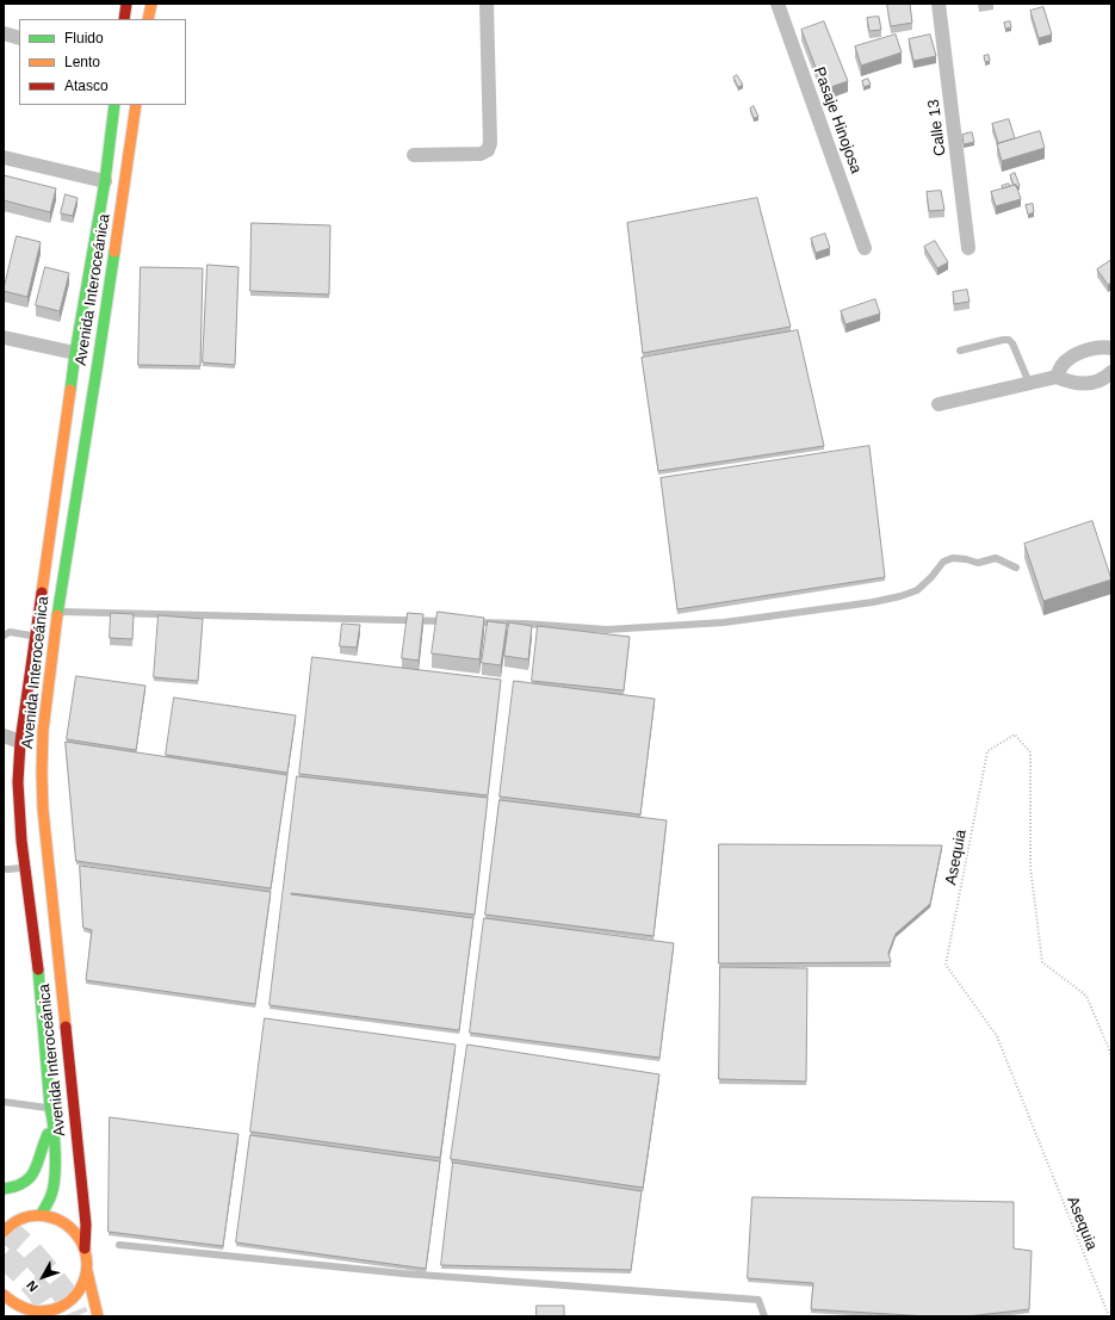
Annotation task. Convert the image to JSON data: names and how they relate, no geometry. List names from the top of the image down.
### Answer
{
  "streets": {
    "highway": ["Avenida Interoceánica"],
    "street": ["Pasaje Hinojosa", "Calle 13"],
    "path": ["Asequia"]
  },
  "legend": ["Fluido", "Lento", "Atasco"],
  "north": "bottom left"
}
